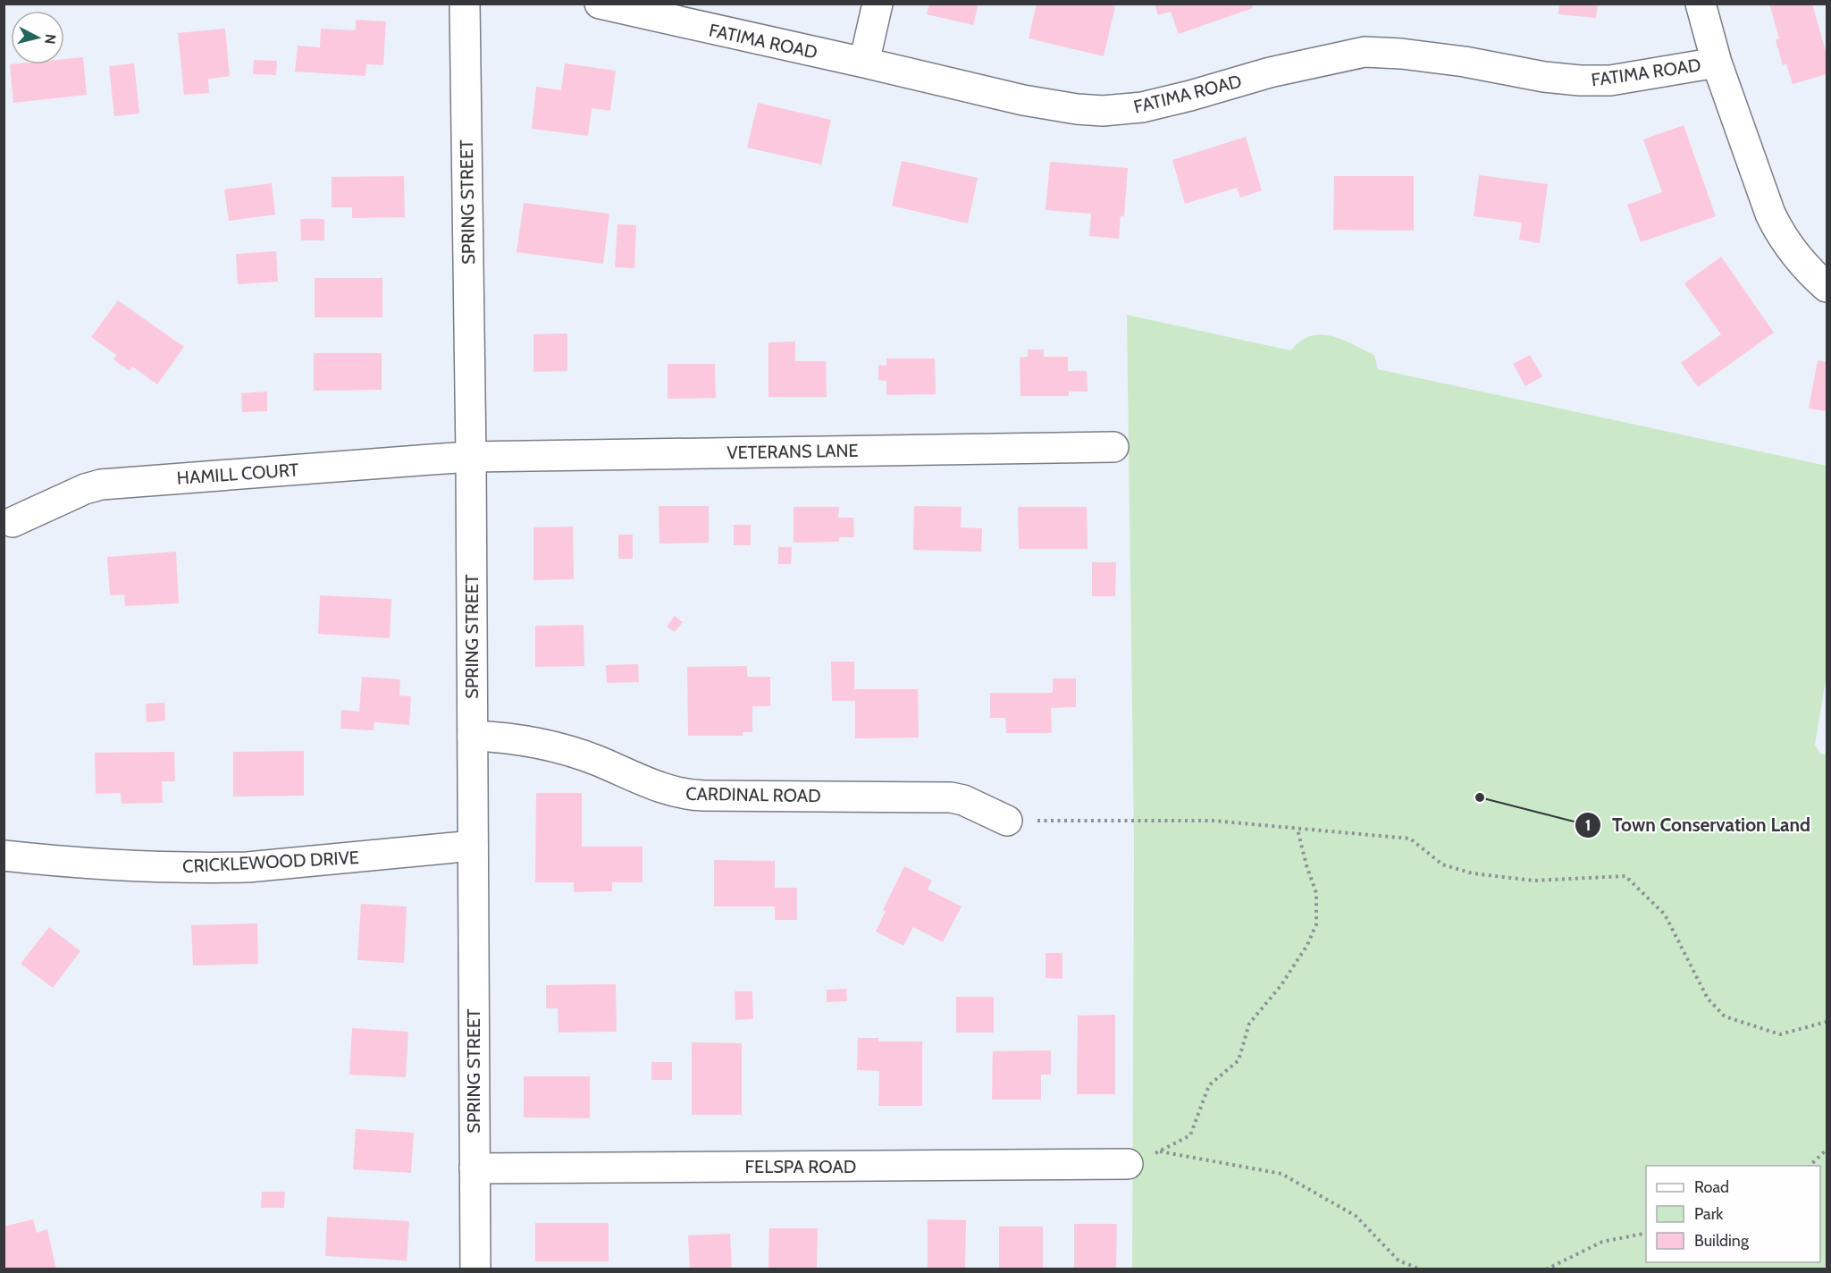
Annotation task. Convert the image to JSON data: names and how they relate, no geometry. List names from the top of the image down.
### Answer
{
  "streets": {
    "street": [
      "FATIMA ROAD",
      "SPRING STREET",
      "VETERANS LANE",
      "HAMILL COURT",
      "CARDINAL ROAD",
      "CRICKLEWOOD DRIVE",
      "FELSPA ROAD"
    ]
  },
  "crossings": [
    ["SPRING STREET", "VETERANS LANE"],
    ["SPRING STREET", "HAMILL COURT"],
    ["SPRING STREET", "CARDINAL ROAD"],
    ["SPRING STREET", "CRICKLEWOOD DRIVE"],
    ["SPRING STREET", "FELSPA ROAD"],
    ["VETERANS LANE", "HAMILL COURT"]
  ],
  "places": ["Town Conservation Land"],
  "legend": ["Road", "Park", "Building"],
  "north": "right"
}
